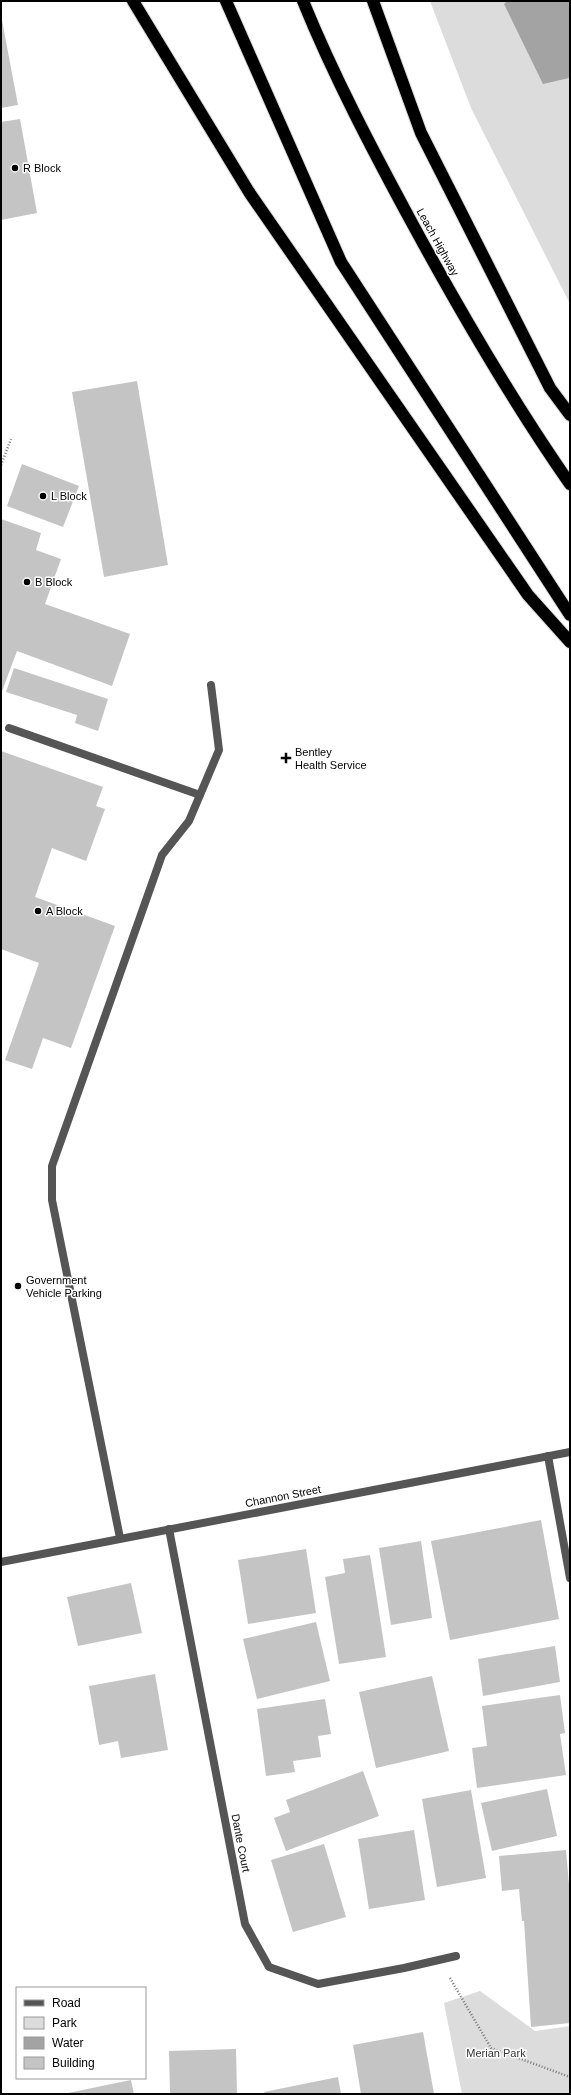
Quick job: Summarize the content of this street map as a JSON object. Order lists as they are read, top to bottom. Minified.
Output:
{"streets":{"highway":["Leach Highway"],"street":["Channon Street","Dante Court"]},"crossings":[["Channon Street","Dante Court"]],"parks":["Merian Park"],"places":{"other":["R Block","L Block","B Block","A Block","Government Vehicle Parking"],"health":["Bentley Health Service"]},"legend":["Road","Park","Water","Building"]}
